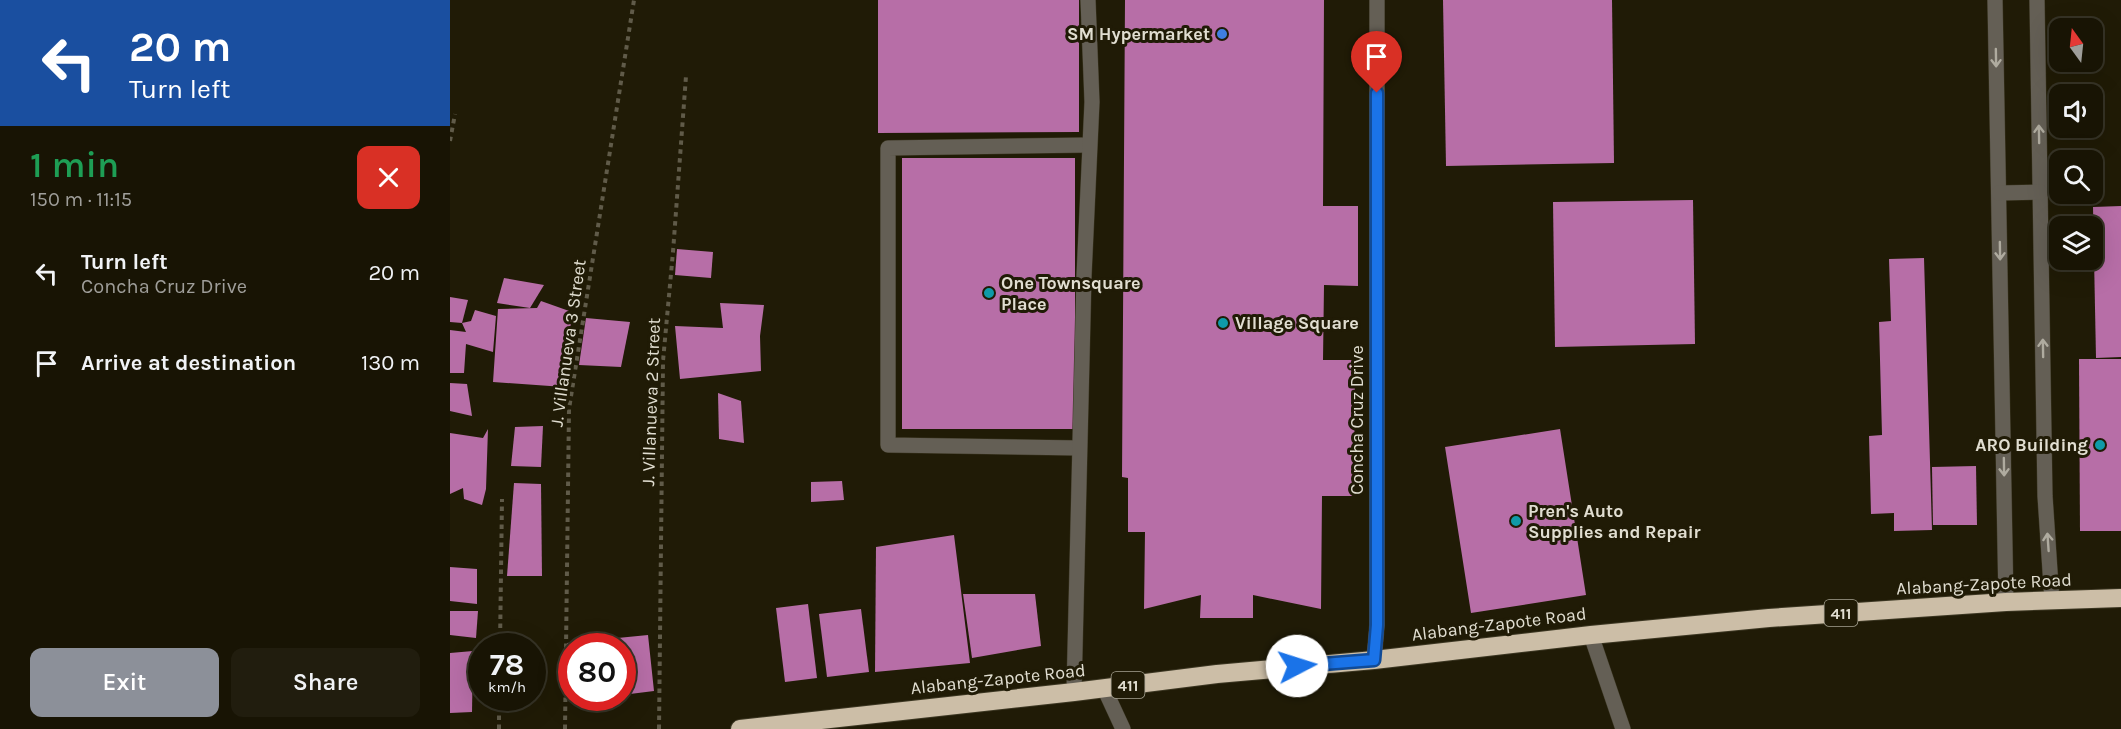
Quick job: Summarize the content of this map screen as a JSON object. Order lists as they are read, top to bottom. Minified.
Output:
{"streets":{"highway":["Alabang-Zapote Road","411"],"street":["Concha Cruz Drive"],"path":["J. Villanueva 3 Street","J. Villanueva 2 Street"]},"crossings":[["Concha Cruz Drive","Alabang-Zapote Road"]],"places":["SM Hypermarket","One Townsquare Place","Village Square","ARO Building","Pren's Auto Supplies and Repair"],"north":"top","page":{"turn":["20 m","Turn left"],"heading":["1 min","150 m · 11:15"],"list":[{"name":"Turn left","note":"Concha Cruz Drive","value":"20 m"},{"name":"Arrive at destination","value":"130 m"}],"speed":"78 km/h","limit":"80","buttons":["Exit","Share"]}}
